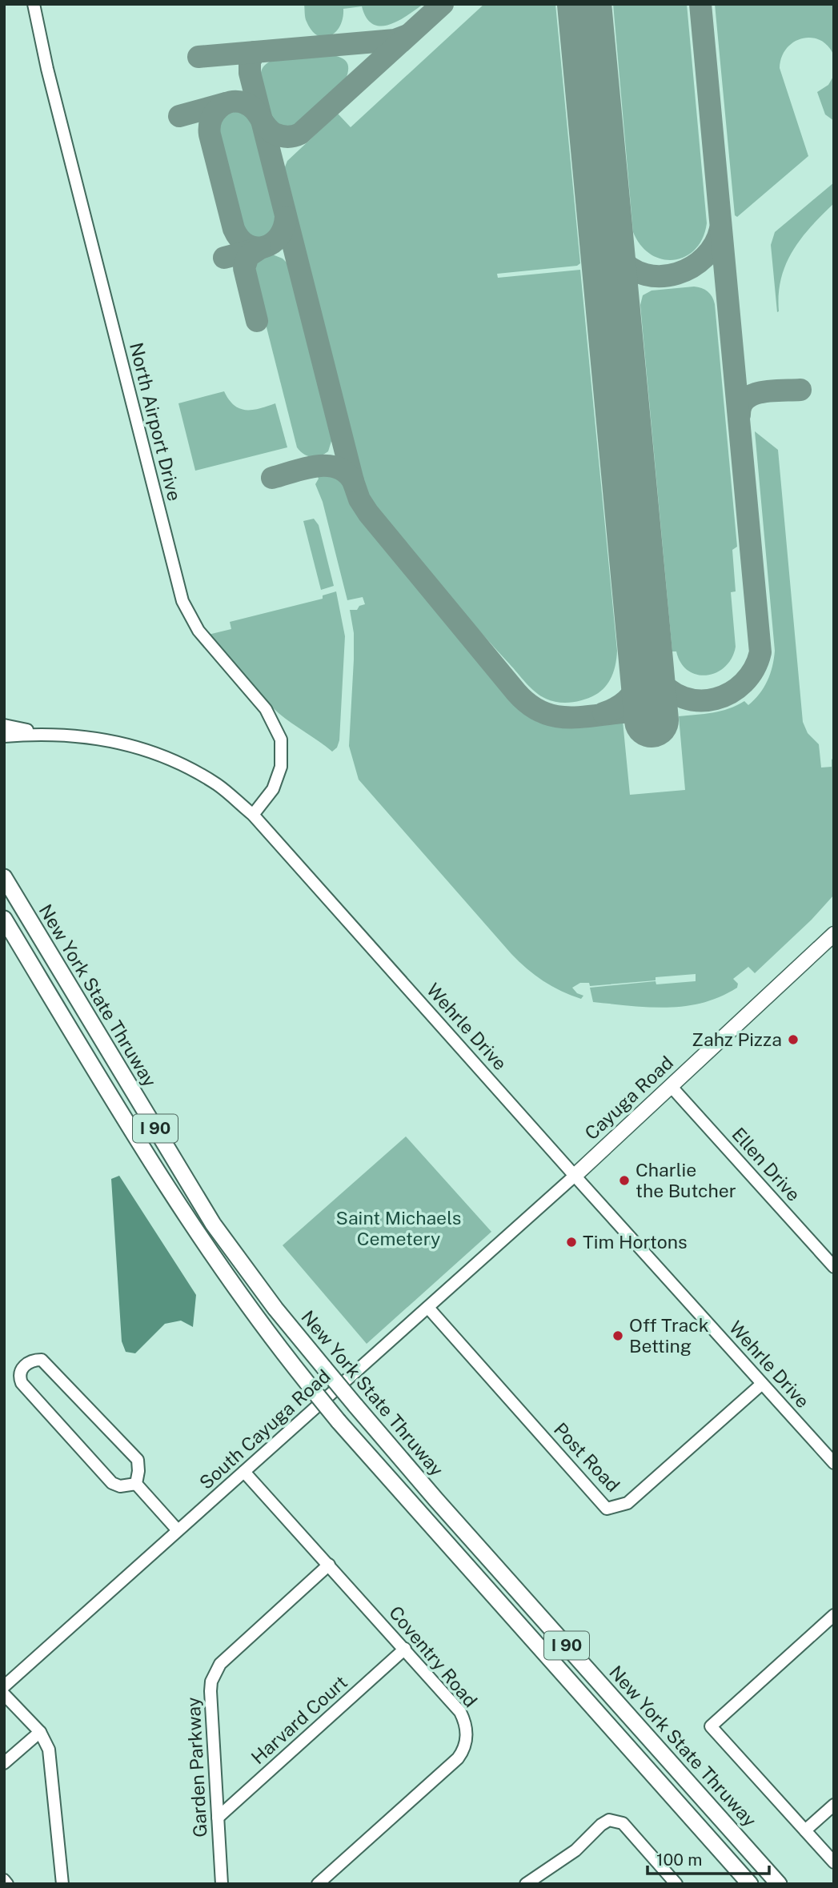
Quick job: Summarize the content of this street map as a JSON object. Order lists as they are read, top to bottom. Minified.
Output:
{"streets":{"highway":["New York State Thruway","I 90"],"main road":["Cayuga Road"],"street":["North Airport Drive","Wehrle Drive","Ellen Drive","South Cayuga Road","Post Road","Coventry Road","Harvard Court","Garden Parkway"]},"crossings":[["North Airport Drive","Wehrle Drive"],["Wehrle Drive","Cayuga Road"],["Wehrle Drive","South Cayuga Road"],["Wehrle Drive","Post Road"],["Cayuga Road","Ellen Drive"],["Cayuga Road","South Cayuga Road"],["South Cayuga Road","Post Road"],["South Cayuga Road","Coventry Road"],["Coventry Road","Harvard Court"],["Coventry Road","Garden Parkway"],["Harvard Court","Garden Parkway"]],"parks":["Saint Michaels Cemetery"],"places":["Zahz Pizza","Charlie the Butcher","Tim Hortons","Off Track Betting"],"scale_bar":"100 m"}
